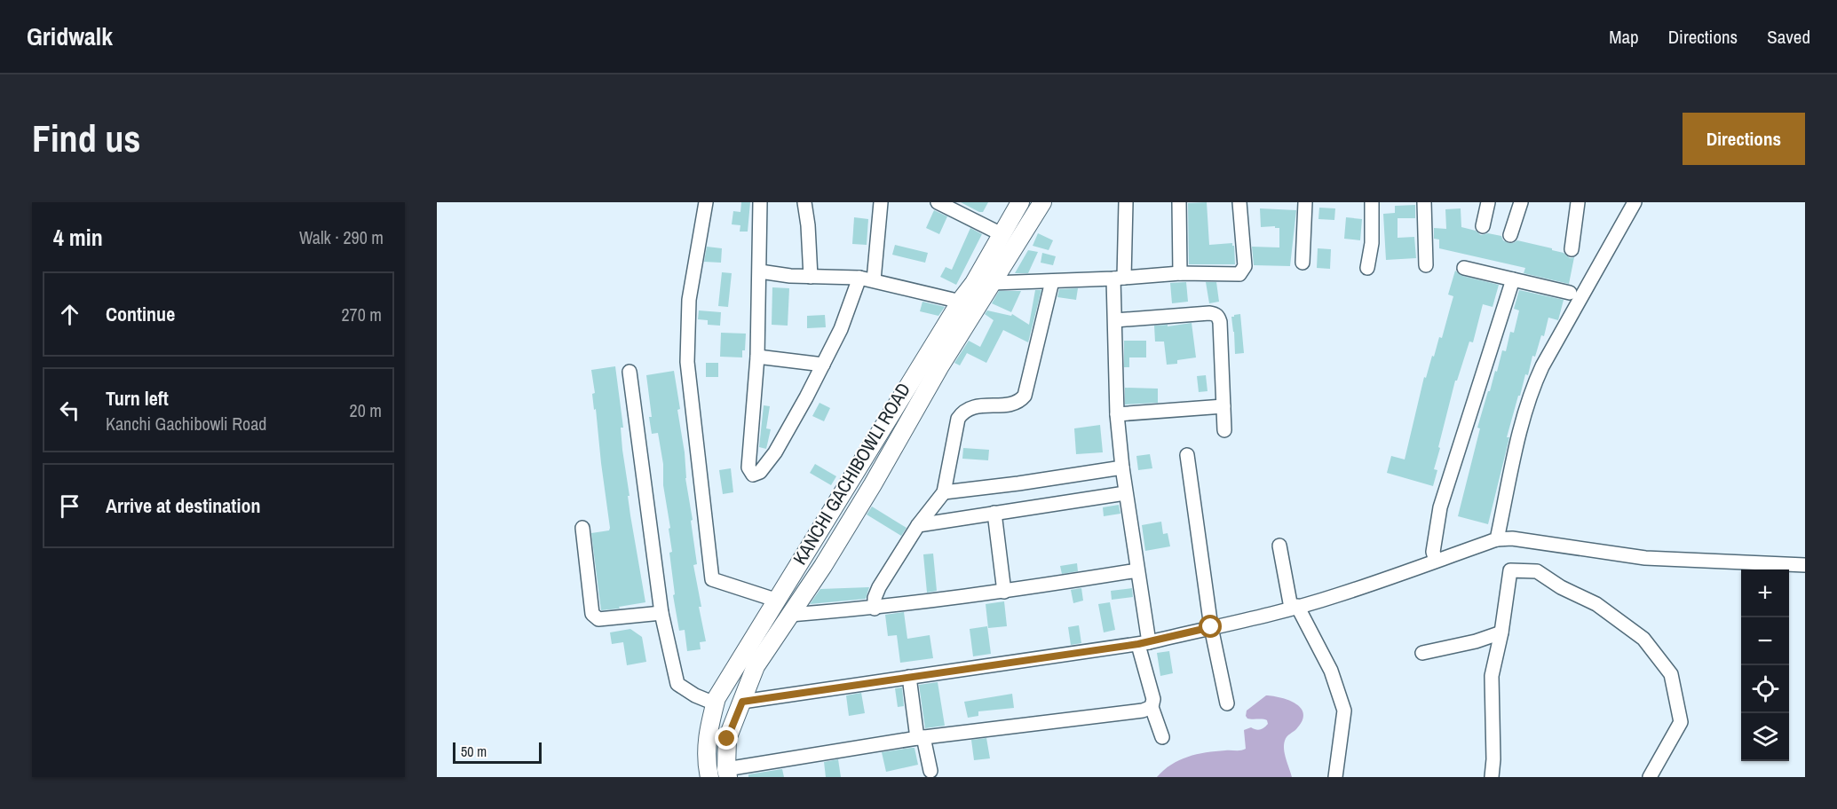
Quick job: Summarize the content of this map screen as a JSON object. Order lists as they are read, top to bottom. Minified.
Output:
{"streets":{"main road":["KANCHI GACHIBOWLI ROAD"]},"scale_bar":"50 m","page":{"header":"Gridwalk","nav":["Map","Directions","Saved"],"buttons":"Directions","title":"Find us","heading":["4 min","Walk · 290 m"],"list":[["Continue","270 m"],["Turn left","Kanchi Gachibowli Road","20 m"],"Arrive at destination"],"map_buttons":["+","−"],"scale":"50 m"}}
